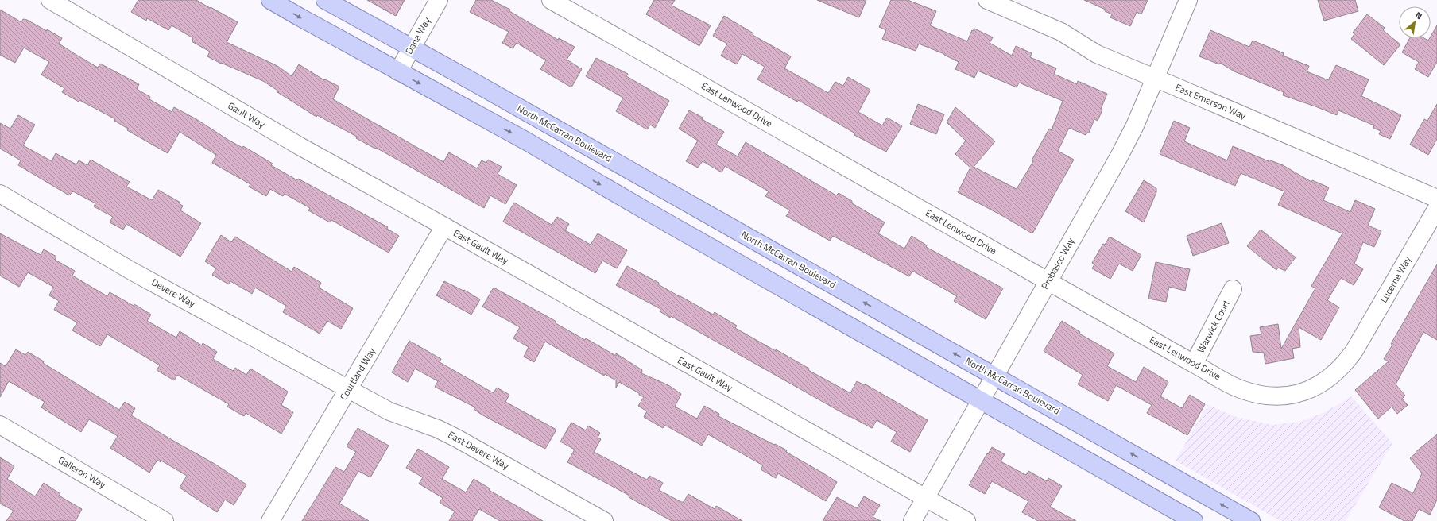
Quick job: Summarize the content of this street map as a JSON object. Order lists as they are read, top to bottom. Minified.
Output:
{"streets":{"main road":["North McCarran Boulevard"],"street":["Dana Way","East Emerson Way","East Lenwood Drive","Gault Way","East Gault Way","Probasco Way","Lucerne Way","Devere Way","Warwick Court","Courtland Way","East Devere Way","Galleron Way"]},"crossings":[["Dana Way","North McCarran Boulevard"],["East Emerson Way","Probasco Way"],["East Lenwood Drive","Probasco Way"],["East Lenwood Drive","Lucerne Way"],["East Lenwood Drive","Warwick Court"],["Gault Way","East Gault Way"],["Gault Way","Courtland Way"],["North McCarran Boulevard","Probasco Way"],["East Gault Way","Probasco Way"],["East Gault Way","Courtland Way"],["Devere Way","Courtland Way"],["Devere Way","East Devere Way"],["Courtland Way","East Devere Way"]],"north":"top right"}
